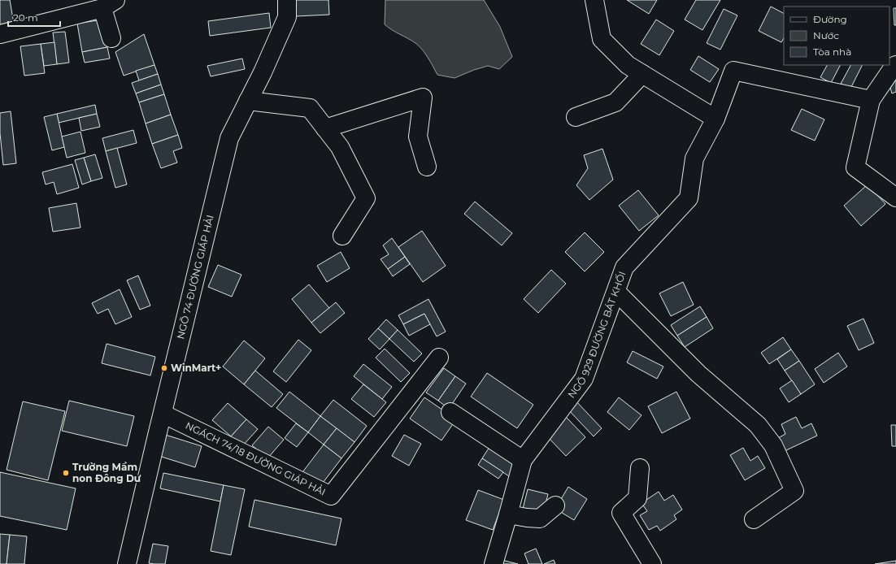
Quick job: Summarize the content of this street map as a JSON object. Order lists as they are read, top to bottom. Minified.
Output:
{"streets":{"street":["NGÕ 74 ĐƯỜNG GIÁP HẢI","NGÕ 929 ĐƯỜNG BÁT KHỐI","NGÁCH 74/18 ĐƯỜNG GIÁP HẢI"]},"crossings":[["NGÕ 74 ĐƯỜNG GIÁP HẢI","NGÁCH 74/18 ĐƯỜNG GIÁP HẢI"]],"places":["WinMart+","Trường Mầm non Đông Dư"],"legend":["Đường","Nước","Tòa nhà"],"scale_bar":"20 m"}
